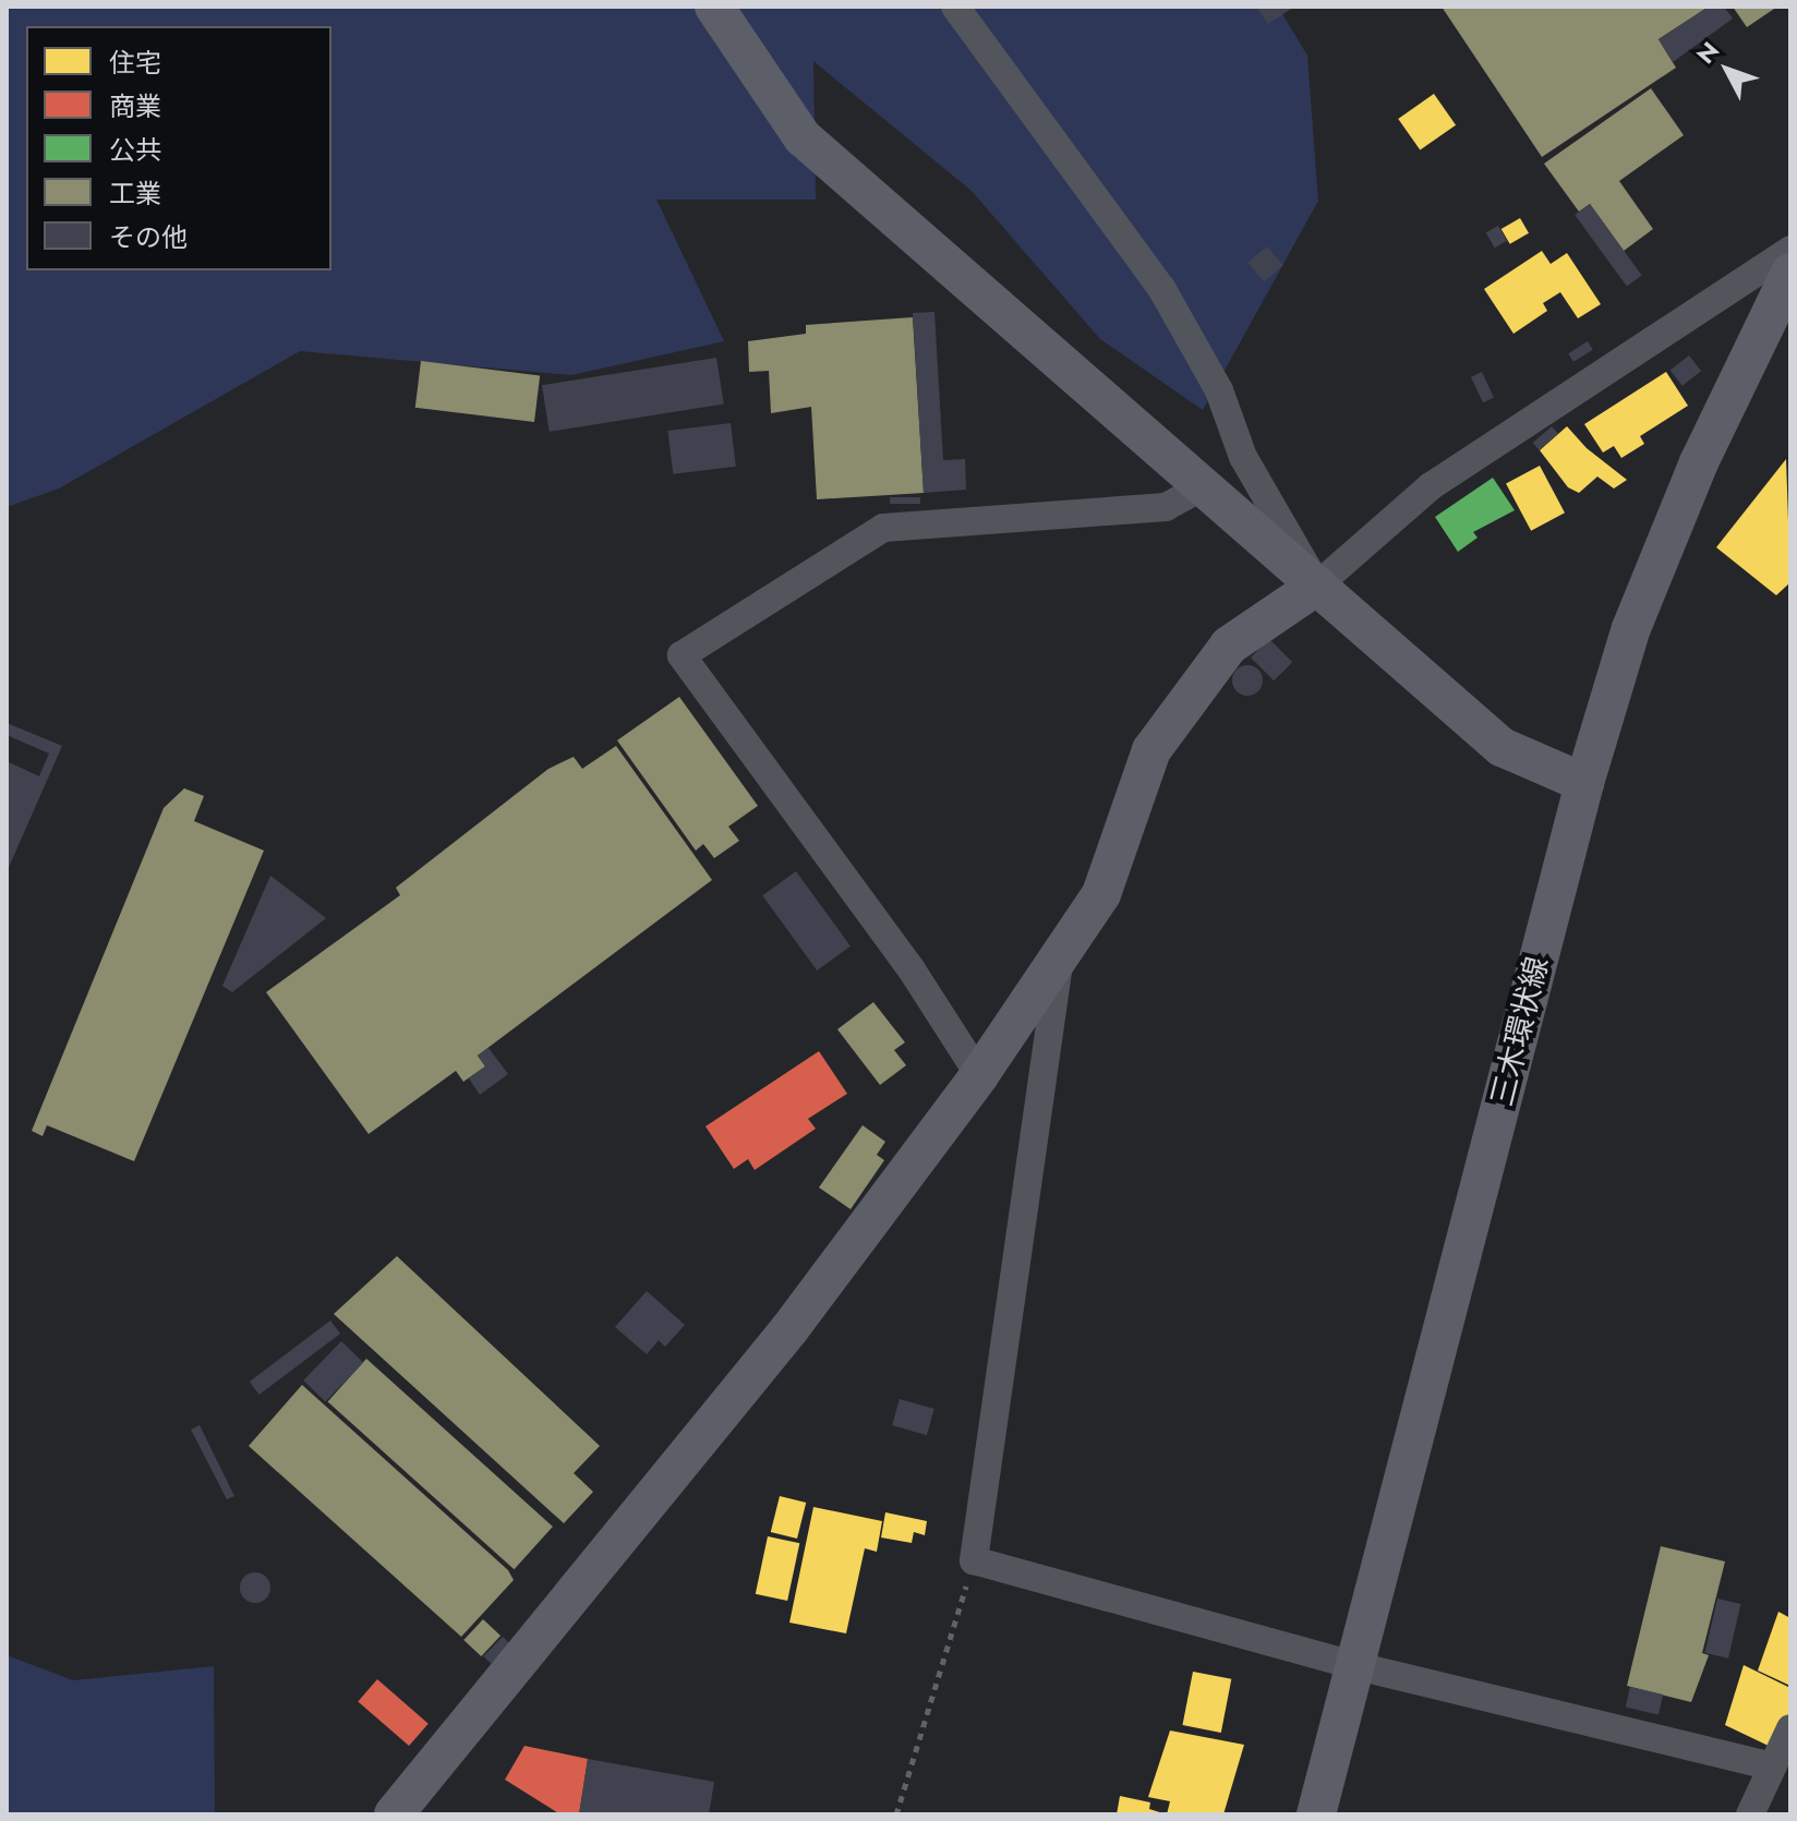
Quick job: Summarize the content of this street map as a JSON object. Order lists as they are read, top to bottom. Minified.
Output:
{"streets":{"street":["三木環状線"]},"legend":["住宅","商業","公共","工業","その他"],"north":"top left"}
